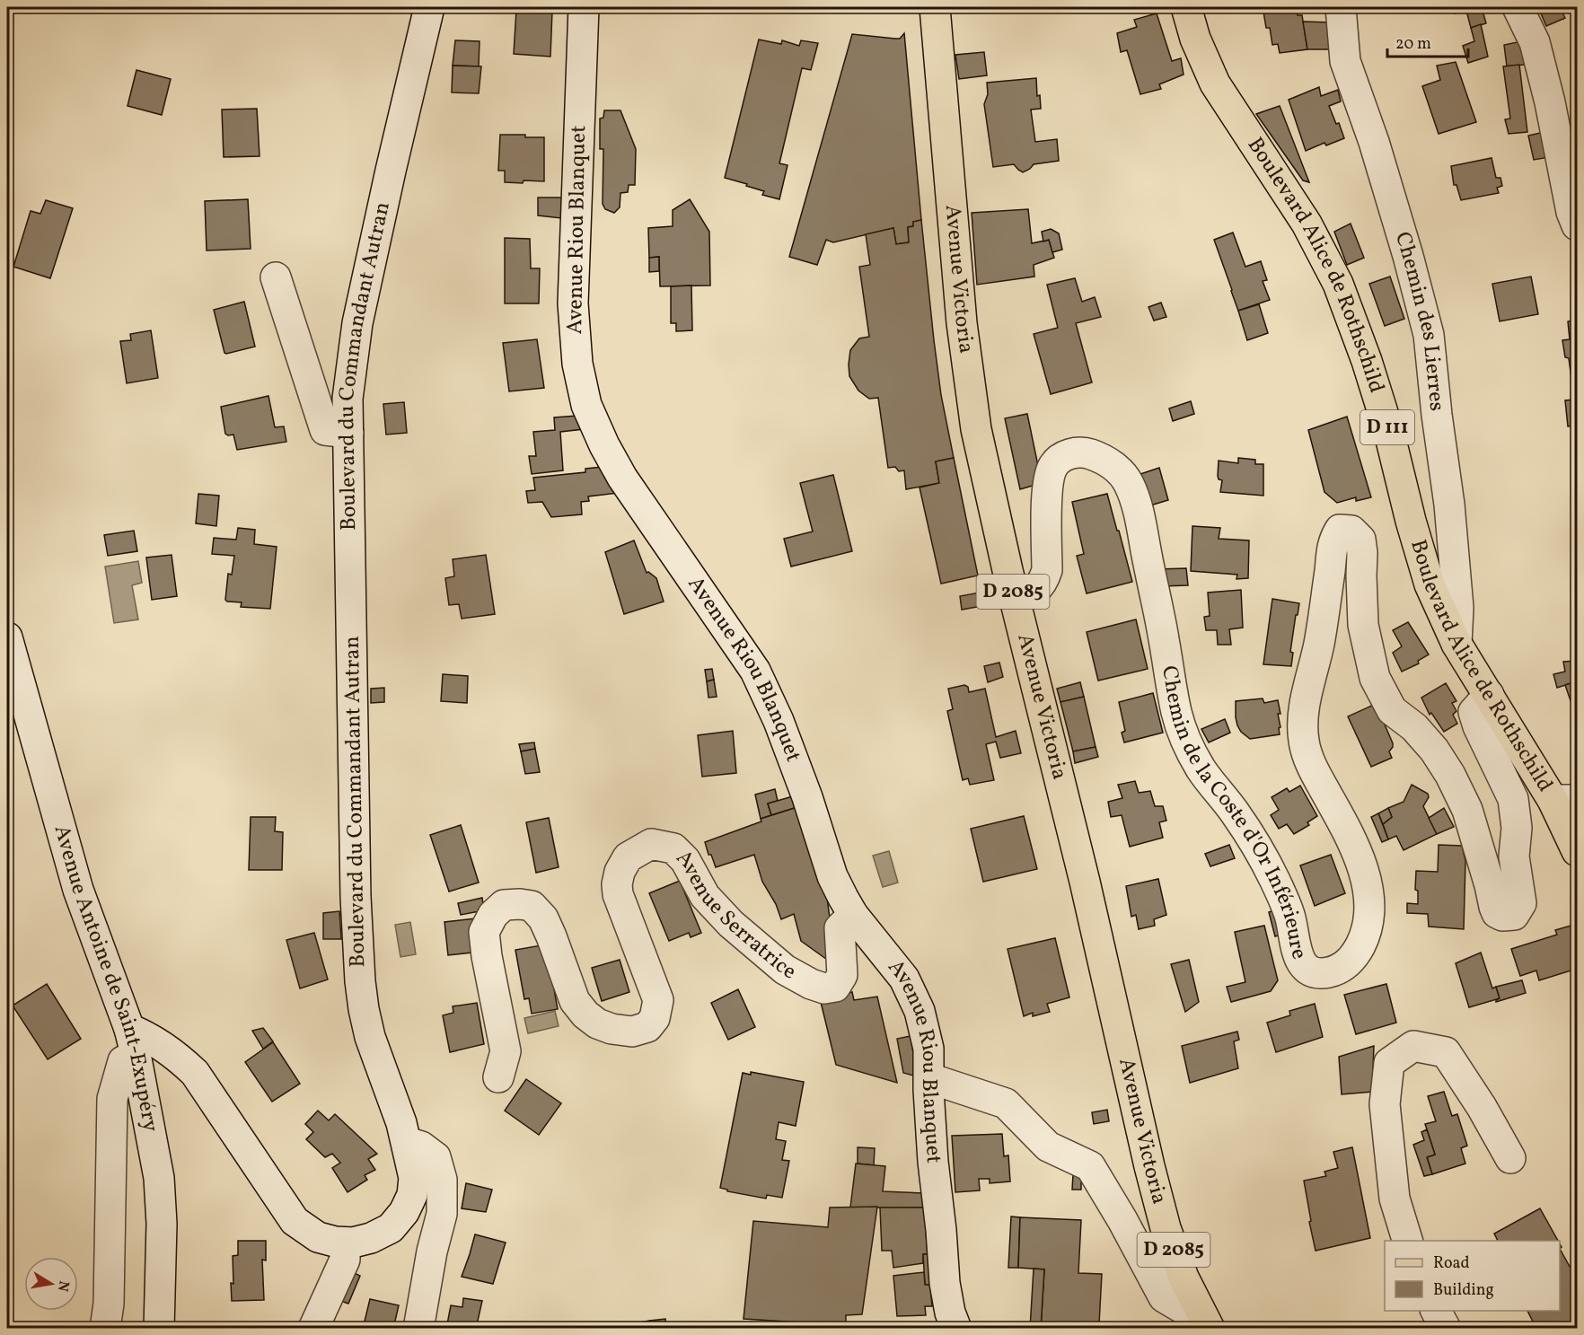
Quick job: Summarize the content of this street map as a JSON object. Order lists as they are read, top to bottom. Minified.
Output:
{"streets":{"main road":["Boulevard Alice de Rothschild","Avenue Victoria","D 111","D 2085"],"street":["Avenue Riou Blanquet","Chemin des Lierres","Boulevard du Commandant Autran","Chemin de la Coste d'Or Inférieure","Avenue Serratrice","Avenue Antoine de Saint-Exupéry"]},"crossings":[["Avenue Riou Blanquet","Avenue Serratrice"],["Boulevard Alice de Rothschild","Chemin des Lierres"],["Boulevard Alice de Rothschild","Chemin de la Coste d'Or Inférieure"],["Avenue Victoria","Chemin de la Coste d'Or Inférieure"],["Boulevard du Commandant Autran","Avenue Antoine de Saint-Exupéry"]],"legend":["Road","Building"],"scale_bar":"20 m","north":"right"}
